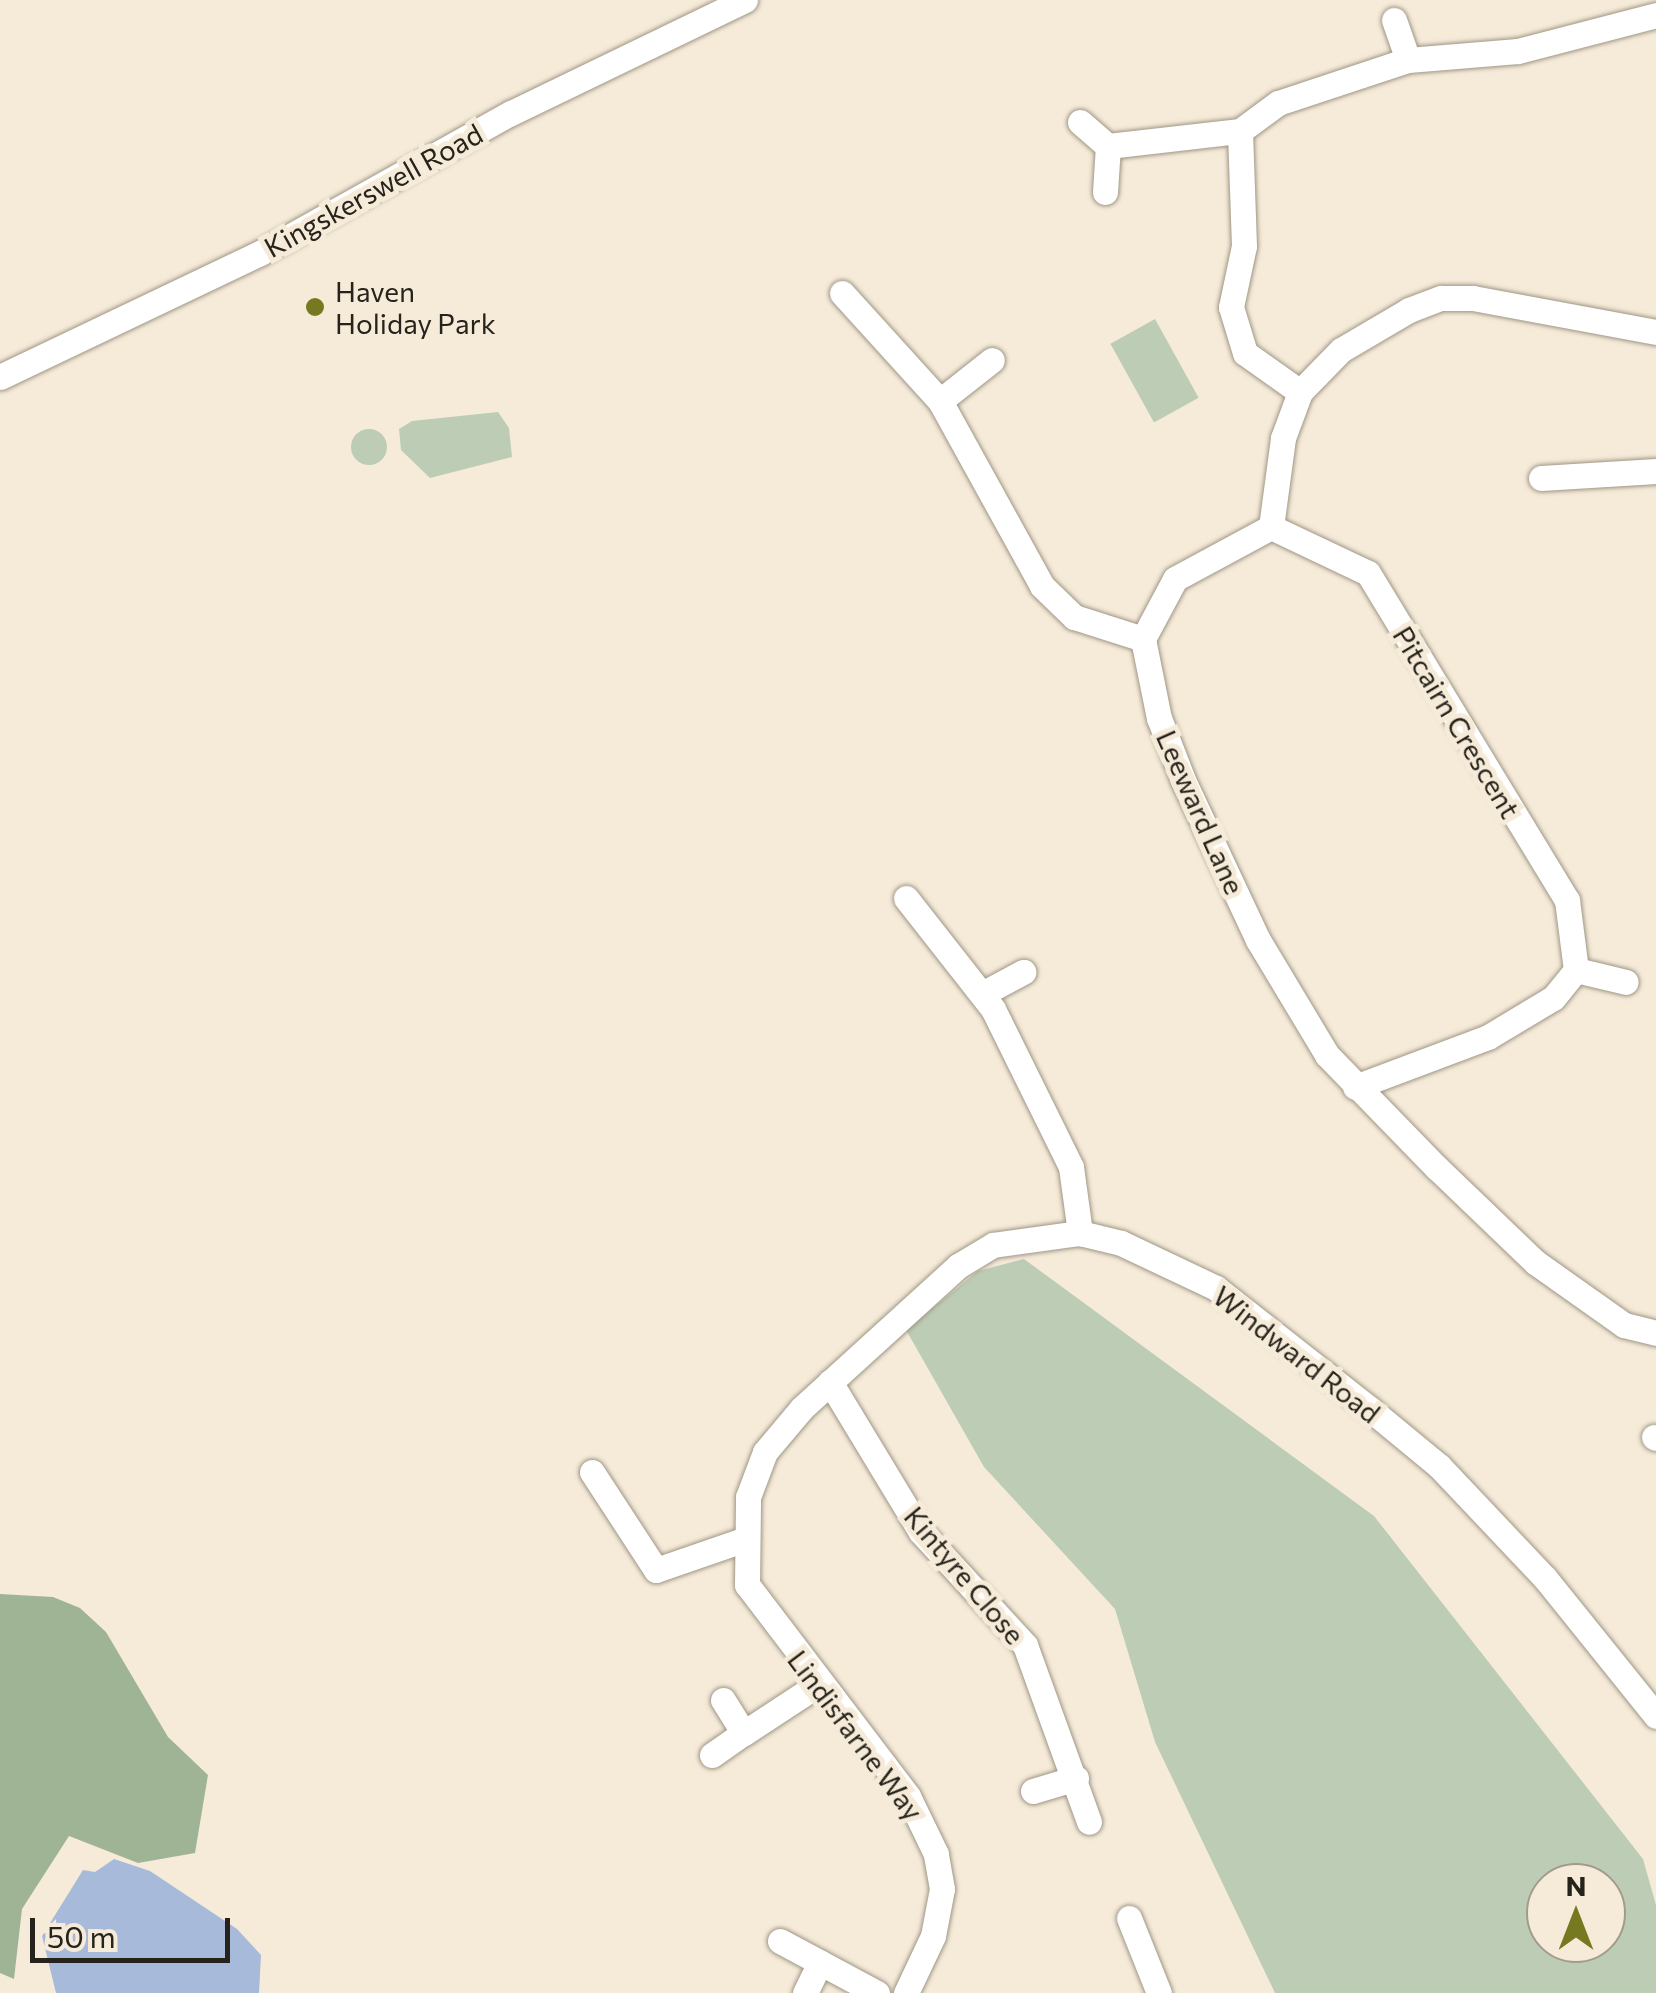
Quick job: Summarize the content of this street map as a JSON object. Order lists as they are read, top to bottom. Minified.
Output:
{"streets":{"street":["Kingskerswell Road","Pitcairn Crescent","Leeward Lane","Windward Road","Kintyre Close","Lindisfarne Way"]},"crossings":[["Windward Road","Lindisfarne Way"],["Kintyre Close","Lindisfarne Way"]],"places":["Haven Holiday Park"],"scale_bar":"50 m","north":"top"}
